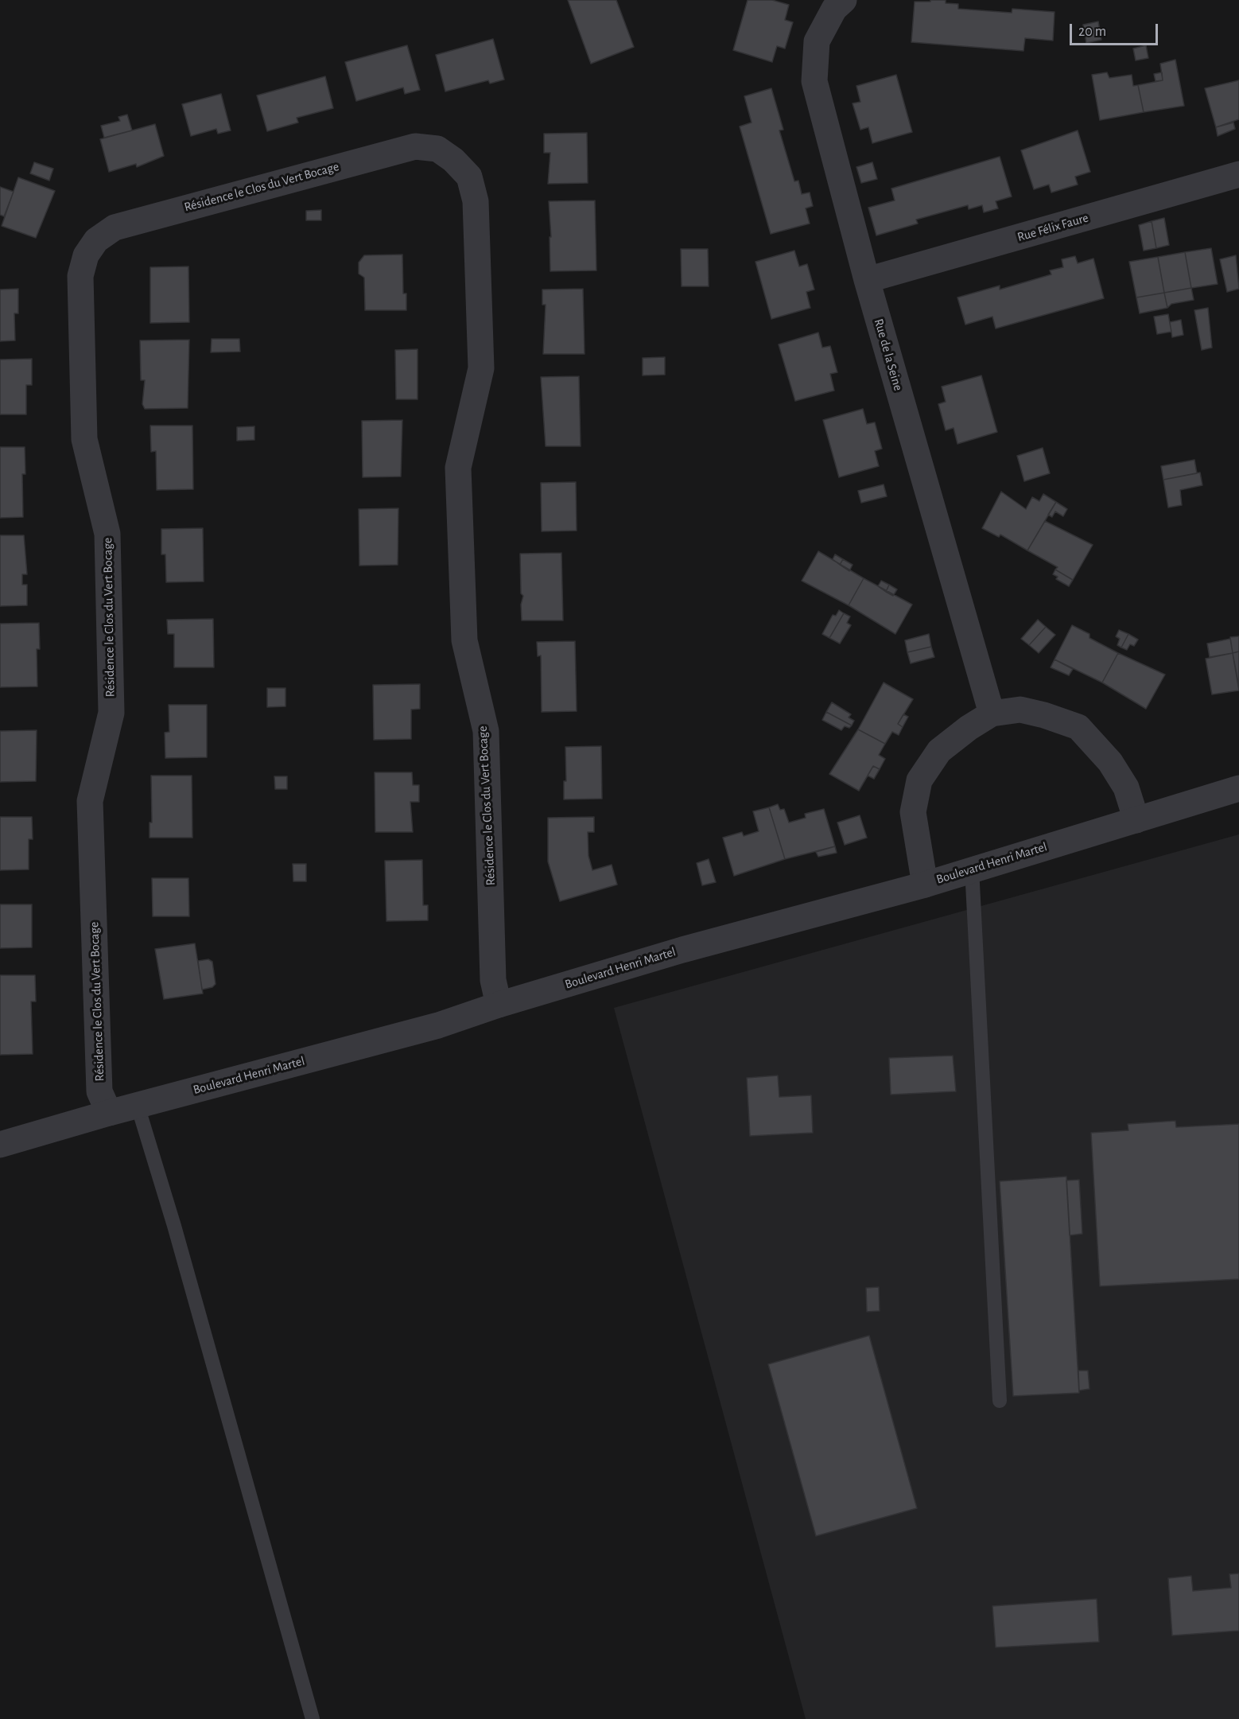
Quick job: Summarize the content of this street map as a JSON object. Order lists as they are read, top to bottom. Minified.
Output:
{"streets":{"street":["Résidence le Clos du Vert Bocage","Rue Félix Faure","Rue de la Seine","Boulevard Henri Martel"]},"crossings":[["Résidence le Clos du Vert Bocage","Boulevard Henri Martel"],["Rue Félix Faure","Rue de la Seine"]],"scale_bar":"20 m"}
